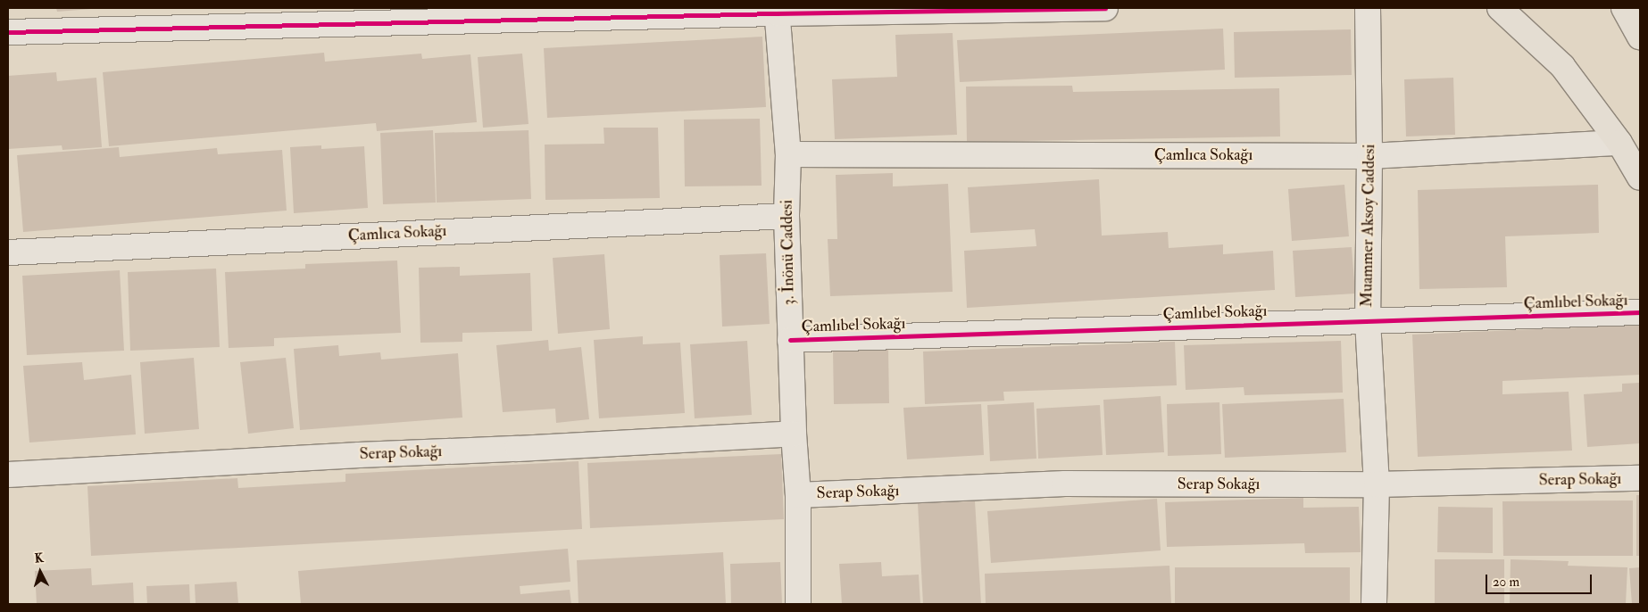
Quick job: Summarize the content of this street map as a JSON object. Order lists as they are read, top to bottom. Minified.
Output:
{"streets":{"street":["Çamlıca Sokağı","Muammer Aksoy Caddesi","3. İnönü Caddesi","Çamlıbel Sokağı","Serap Sokağı"]},"crossings":[["Çamlıca Sokağı","Muammer Aksoy Caddesi"],["Çamlıca Sokağı","3. İnönü Caddesi"],["Muammer Aksoy Caddesi","Çamlıbel Sokağı"],["Muammer Aksoy Caddesi","Serap Sokağı"],["3. İnönü Caddesi","Çamlıbel Sokağı"],["3. İnönü Caddesi","Serap Sokağı"]],"scale_bar":"20 m","north":"top"}
